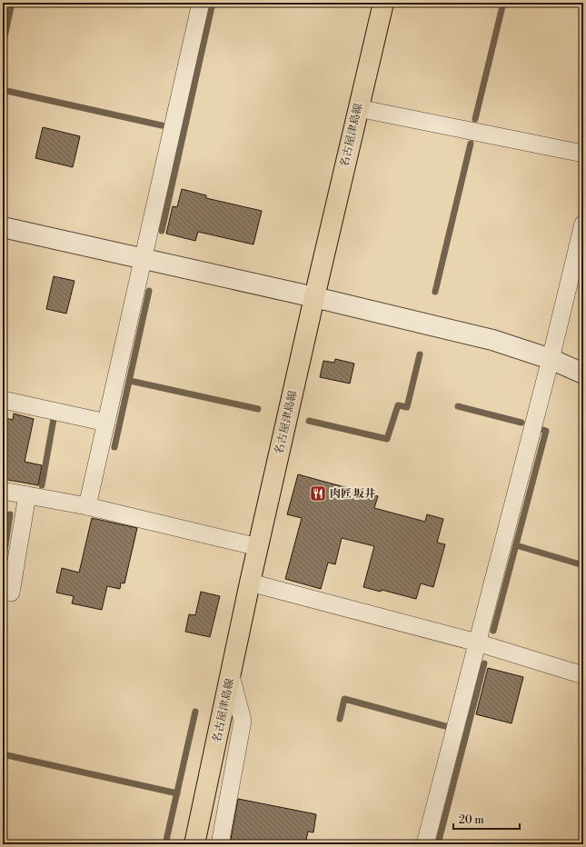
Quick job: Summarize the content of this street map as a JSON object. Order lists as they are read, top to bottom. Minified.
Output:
{"streets":{"main road":["名古屋津島線"]},"places":{"restaurant":["肉匠 坂井"]},"scale_bar":"20 m"}
